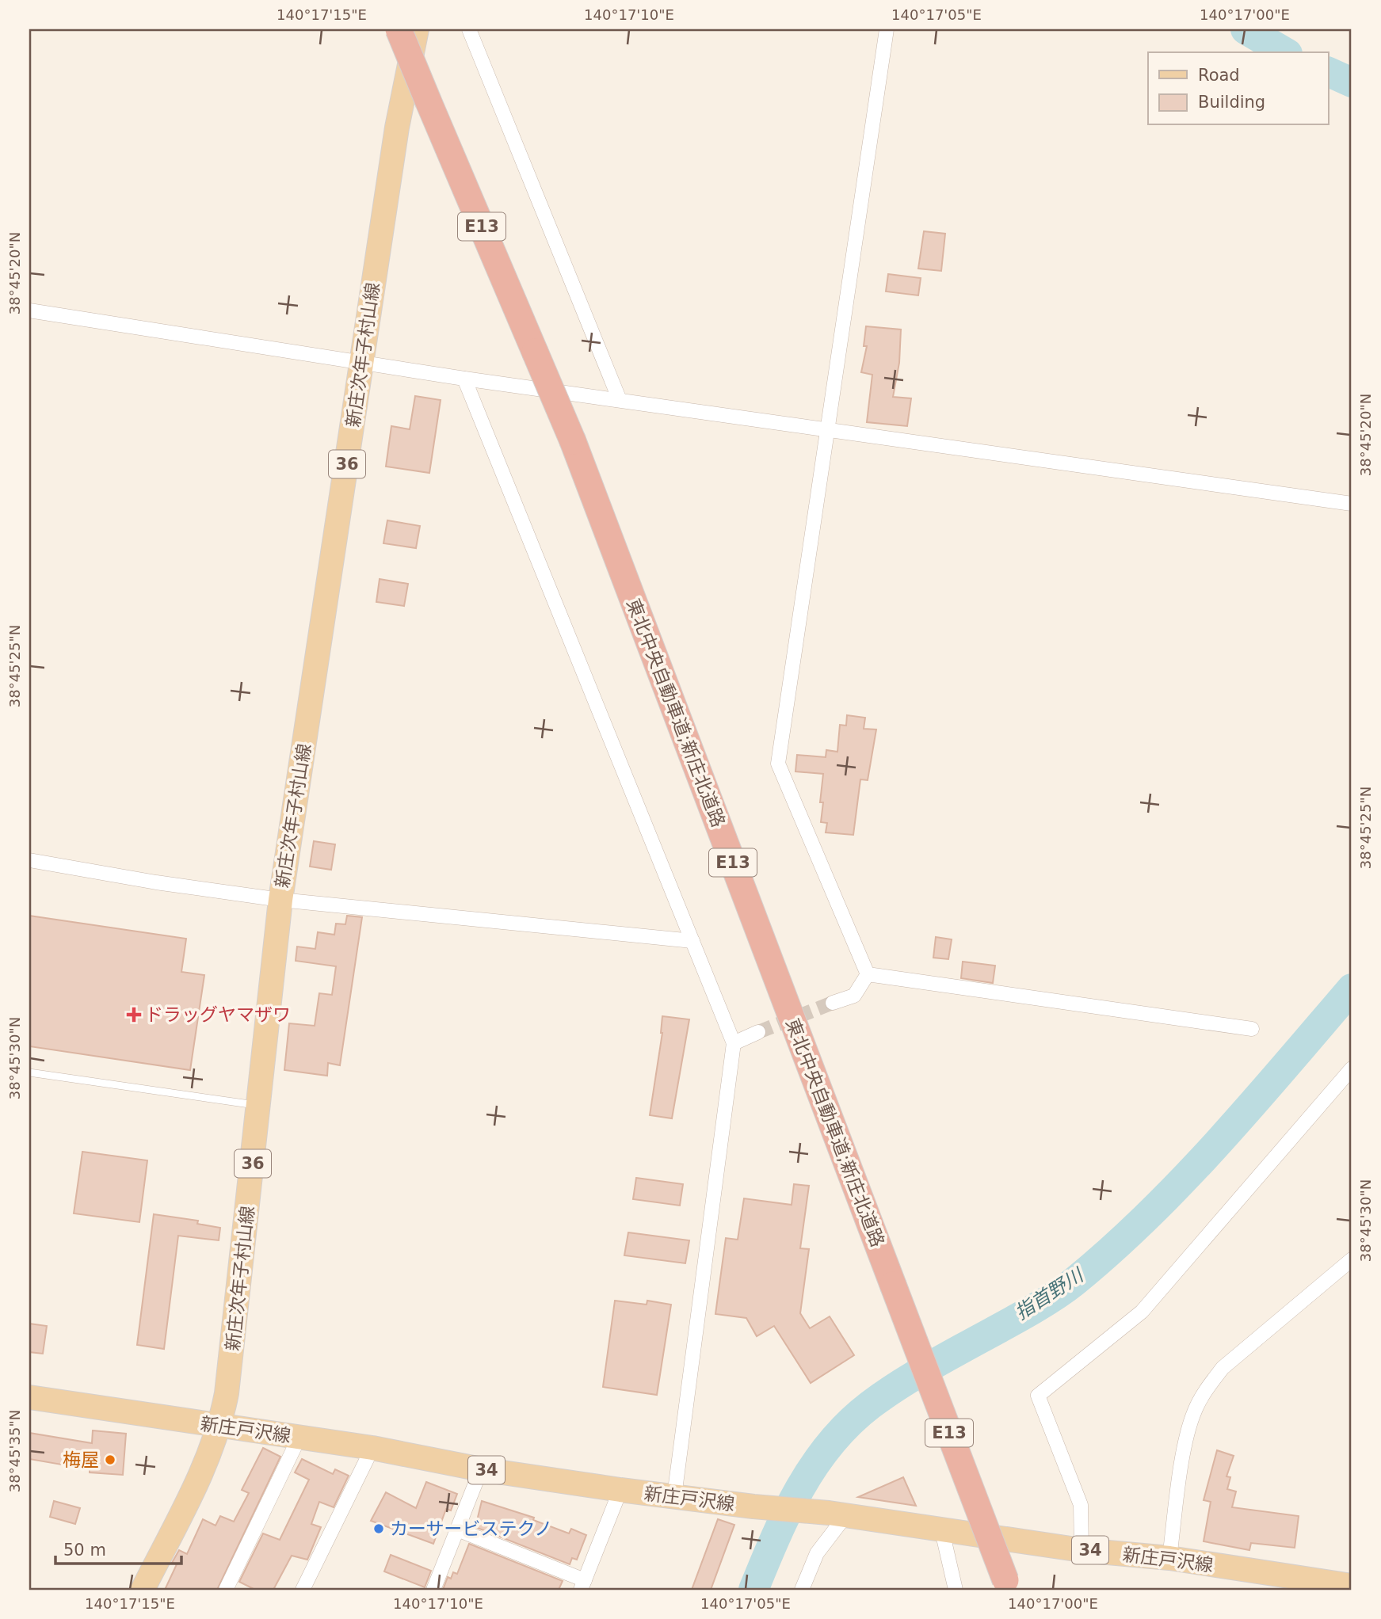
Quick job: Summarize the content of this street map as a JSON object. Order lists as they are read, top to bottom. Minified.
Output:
{"streets":{"highway":["E13","東北中央自動車道;新庄北道路"],"main road":["新庄次年子村山線","36","新庄戸沢線","34"]},"crossings":[["新庄次年子村山線","新庄戸沢線"]],"water":["指首野川"],"places":{"health":["ドラッグヤマザワ"],"other":["梅屋","カーサービステクノ"]},"legend":["Road","Building"],"scale_bar":"50 m","coordinates":["140°17'15\"E","140°17'10\"E","140°17'05\"E","140°17'00\"E","38°45'20\"N","38°45'25\"N","38°45'30\"N","38°45'35\"N"]}
